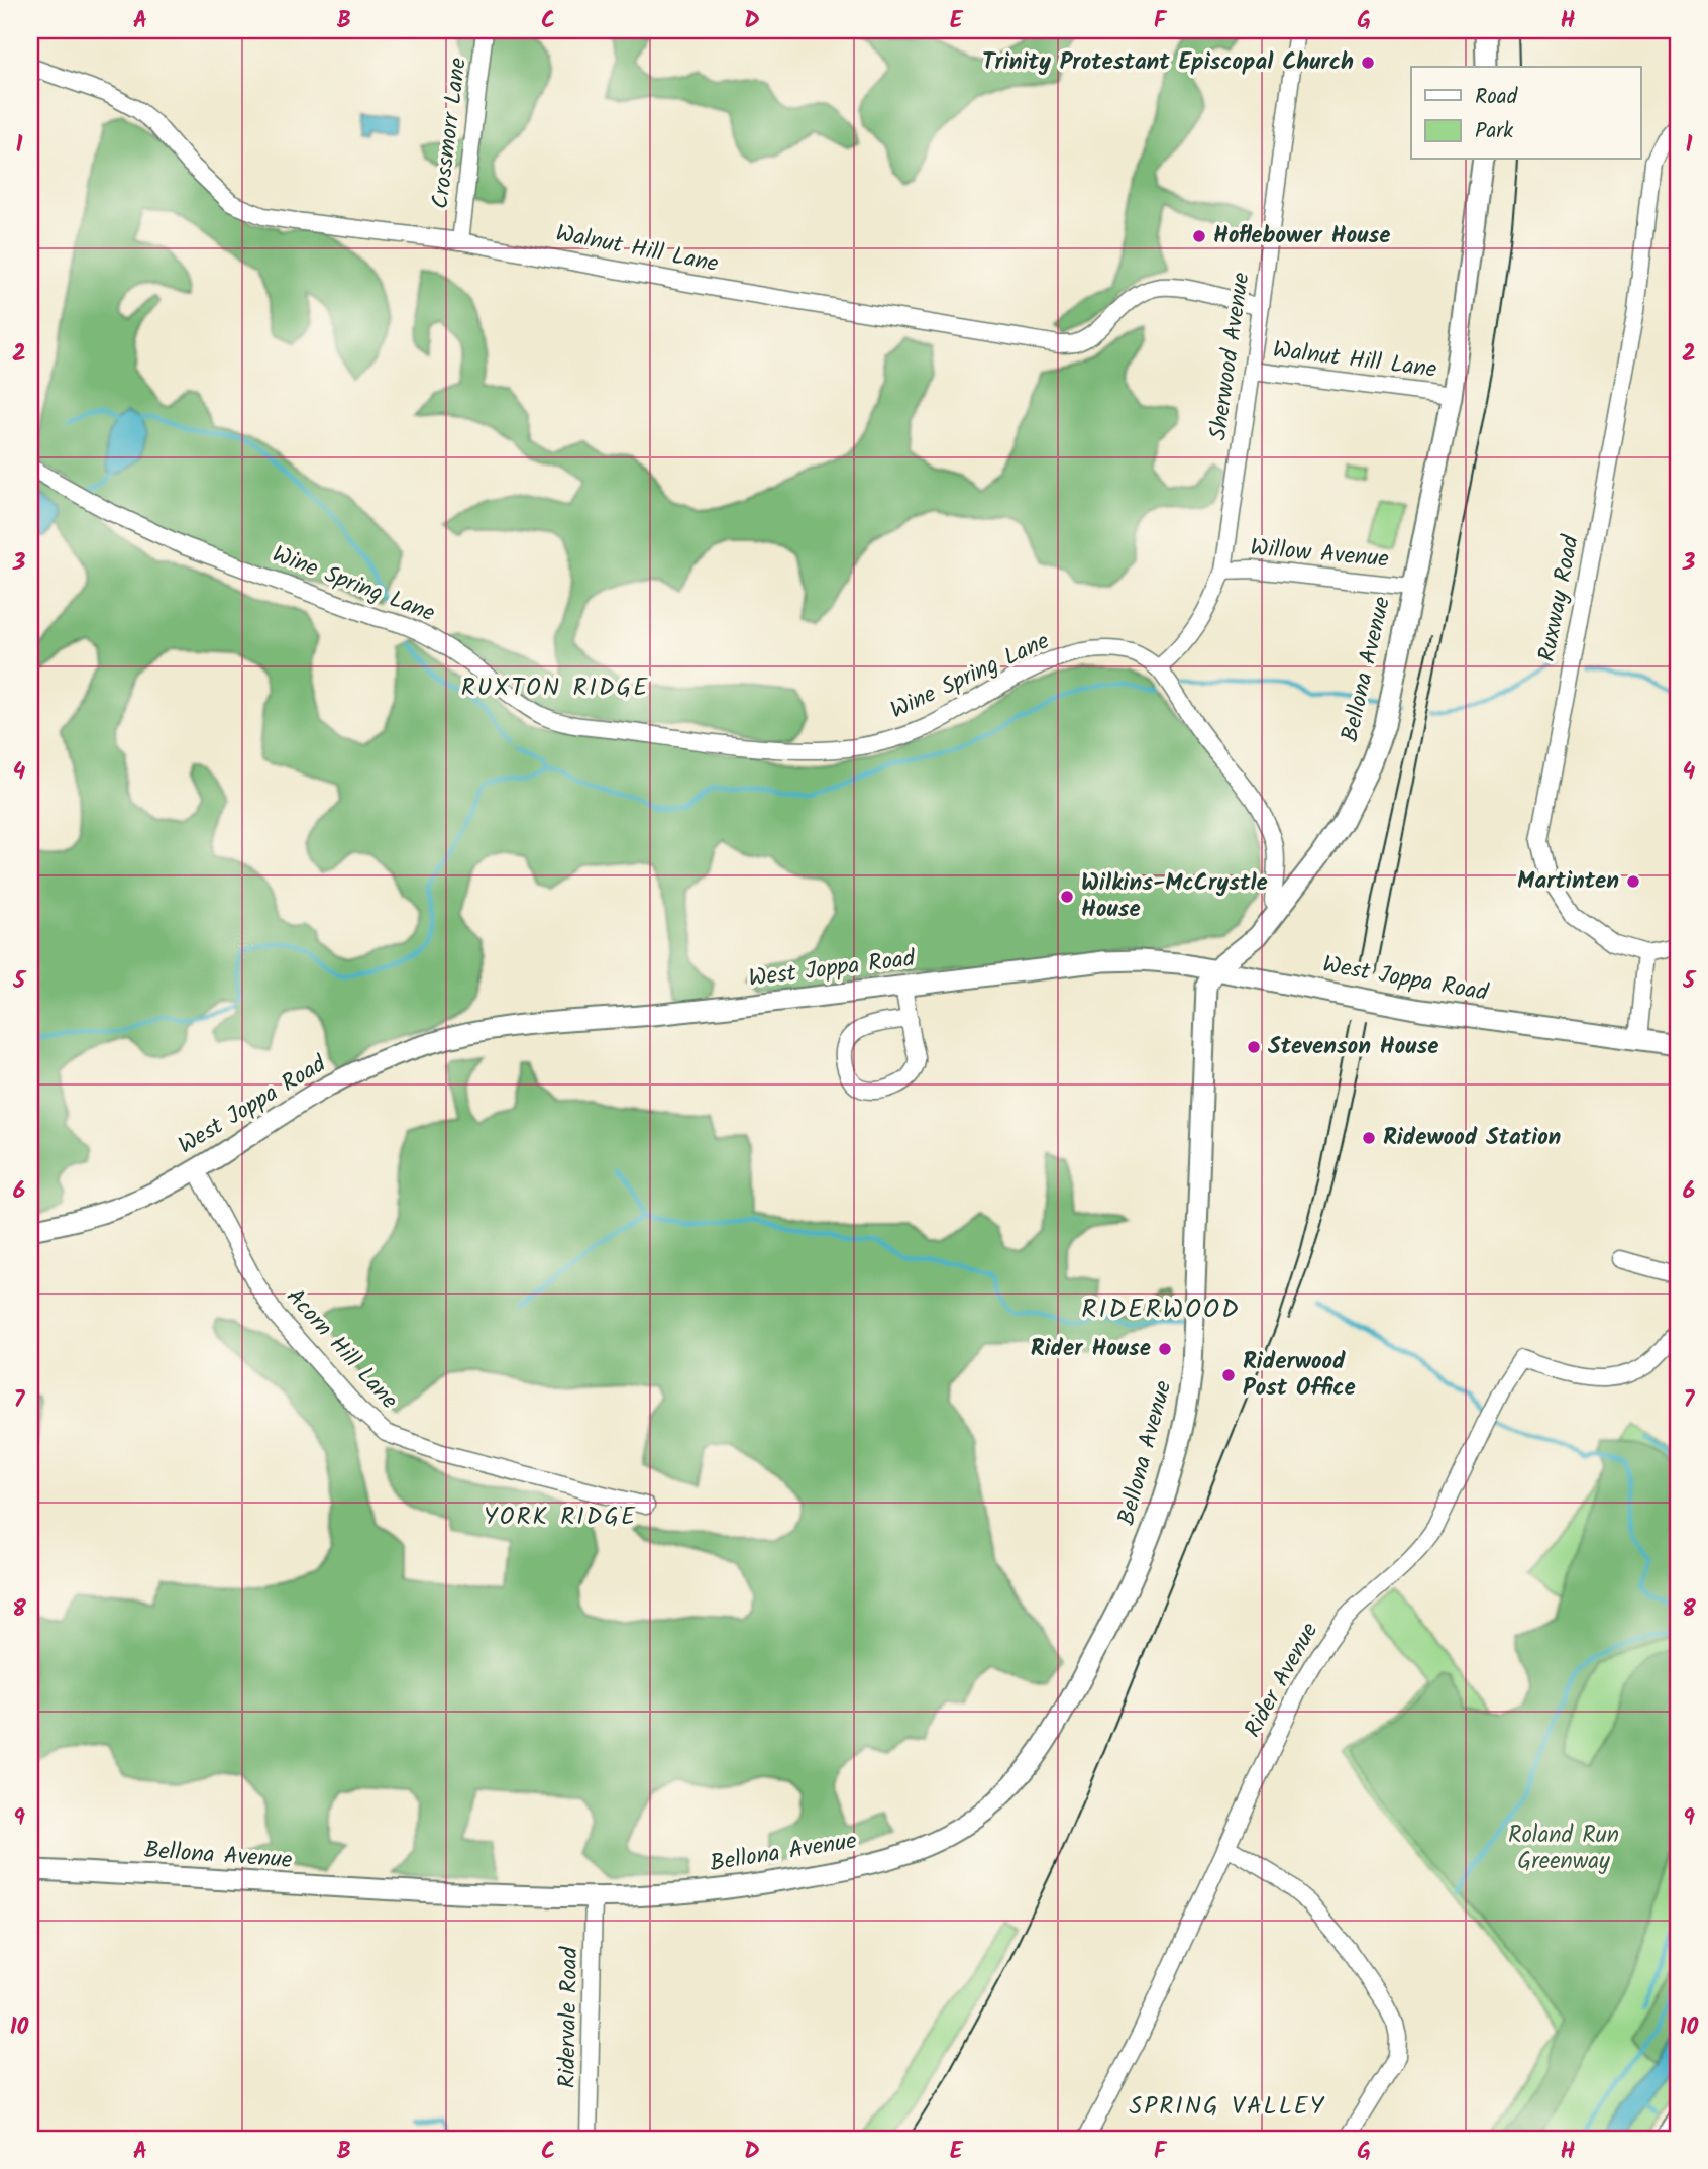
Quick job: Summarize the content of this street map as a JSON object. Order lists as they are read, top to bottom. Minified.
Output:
{"streets":{"street":["Crossmorr Lane","Walnut Hill Lane","Sherwood Avenue","Willow Avenue","Wine Spring Lane","Ruxway Road","Bellona Avenue","West Joppa Road","Acorn Hill Lane","Rider Avenue","Ridervale Road"]},"crossings":[["Crossmorr Lane","Walnut Hill Lane"],["Walnut Hill Lane","Sherwood Avenue"],["Walnut Hill Lane","Bellona Avenue"],["Sherwood Avenue","Willow Avenue"],["Sherwood Avenue","Wine Spring Lane"],["Willow Avenue","Bellona Avenue"],["Wine Spring Lane","Bellona Avenue"],["Bellona Avenue","West Joppa Road"],["Bellona Avenue","Ridervale Road"],["West Joppa Road","Acorn Hill Lane"]],"districts":["RUXTON RIDGE","RIDERWOOD","YORK RIDGE","SPRING VALLEY"],"parks":["Roland Run Greenway"],"places":["Trinity Protestant Episcopal Church","Hoflebower House","Martinten","Wilkins-McCrystle House","Stevenson House","Ridewood Station","Rider House","Riderwood Post Office"],"legend":["Road","Park"],"grid":{"columns":["A","B","C","D","E","F","G","H"],"rows":["1","2","3","4","5","6","7","8","9","10"]}}
